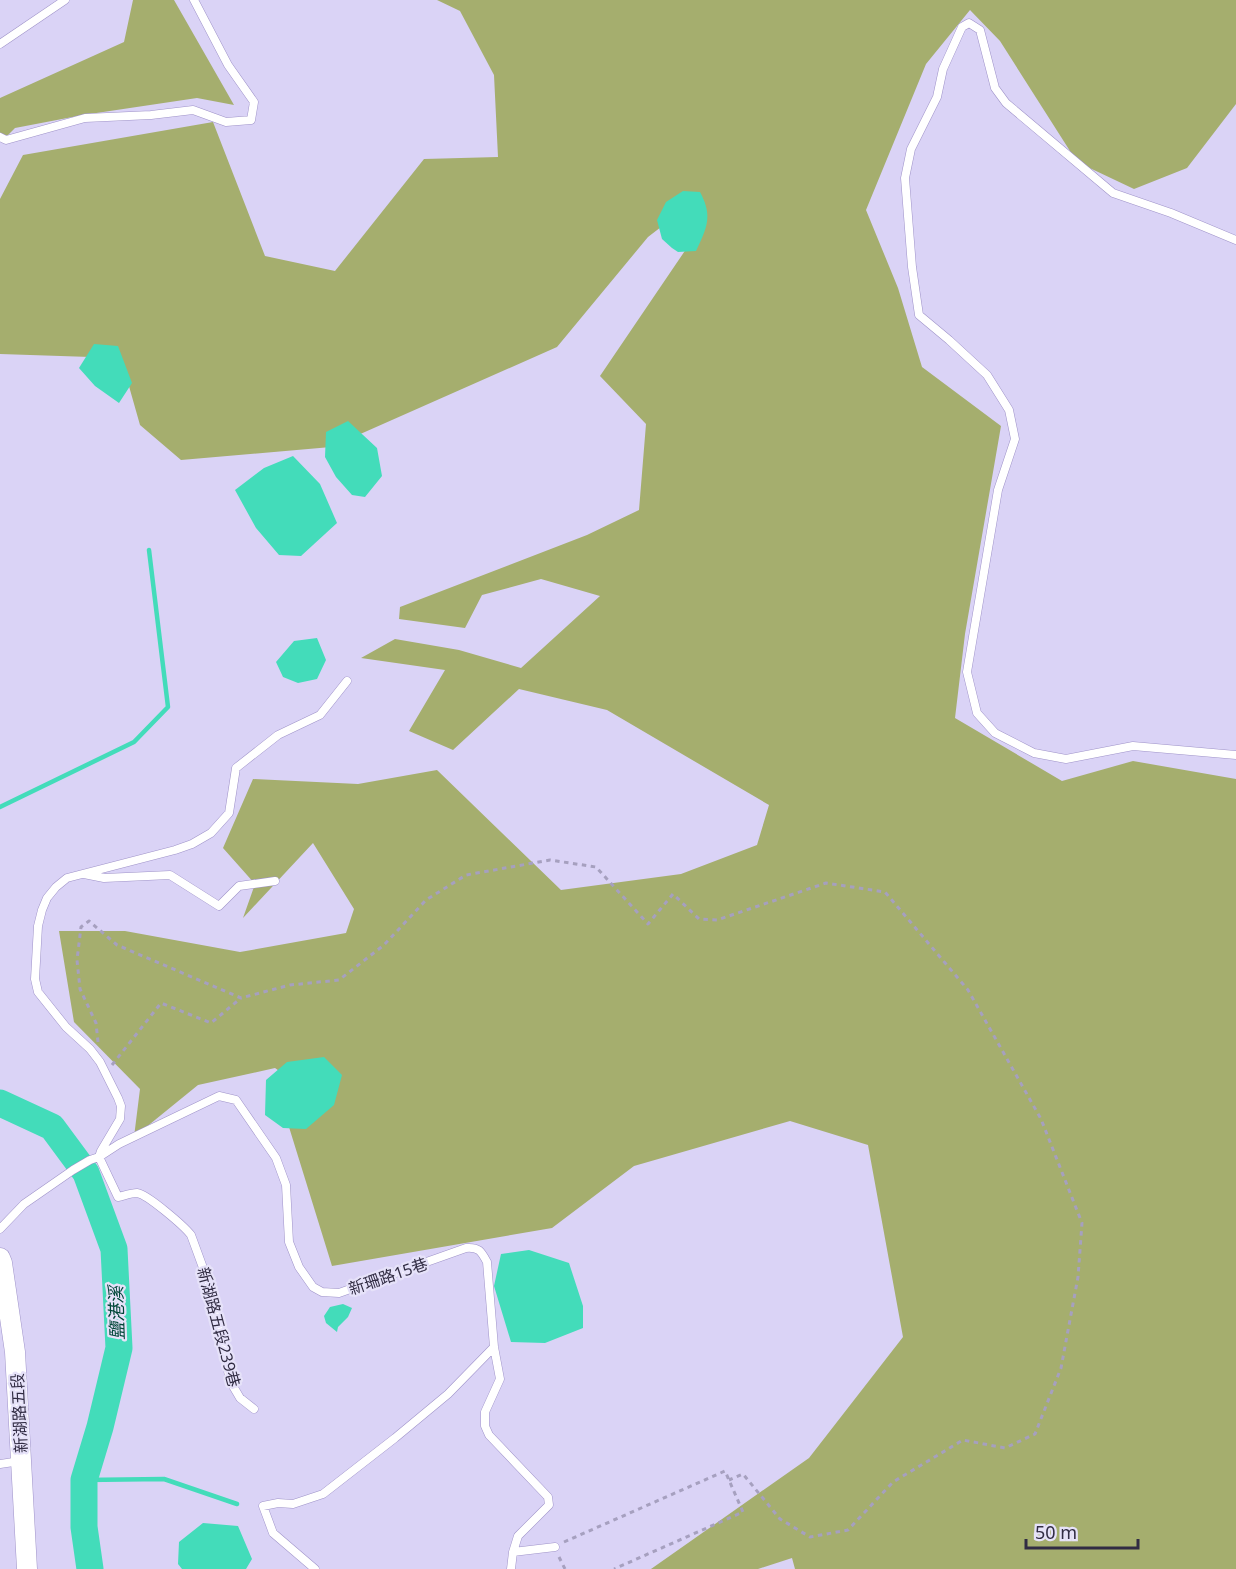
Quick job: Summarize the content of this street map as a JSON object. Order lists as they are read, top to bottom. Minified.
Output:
{"streets":{"street":["新湖路五段"],"lane":["新珊路15巷","新湖路五段239巷"]},"crossings":[["新珊路15巷","新湖路五段239巷"]],"water":["鹽港溪"],"scale_bar":"50 m"}
